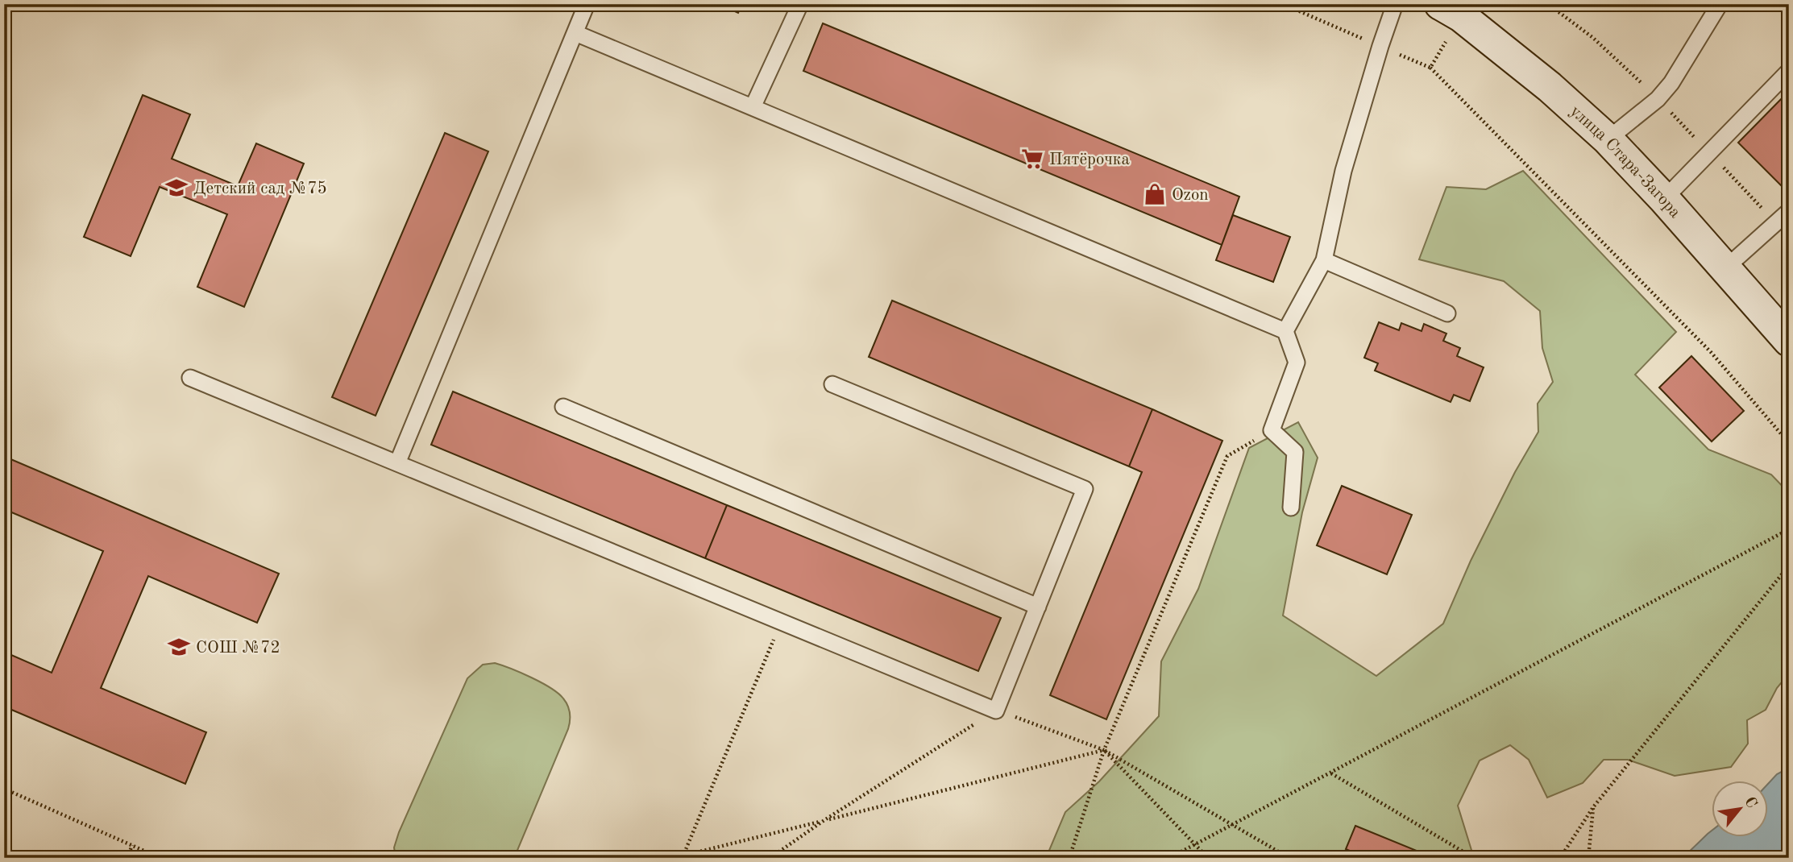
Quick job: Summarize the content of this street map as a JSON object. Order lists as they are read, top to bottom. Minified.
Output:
{"streets":{"main road":["улица Стара-Загора"]},"places":{"supermarket":["Пятёрочка"],"school or university":["Детский сад №75","СОШ №72"],"shop":["Ozon"]},"north":"top right"}
